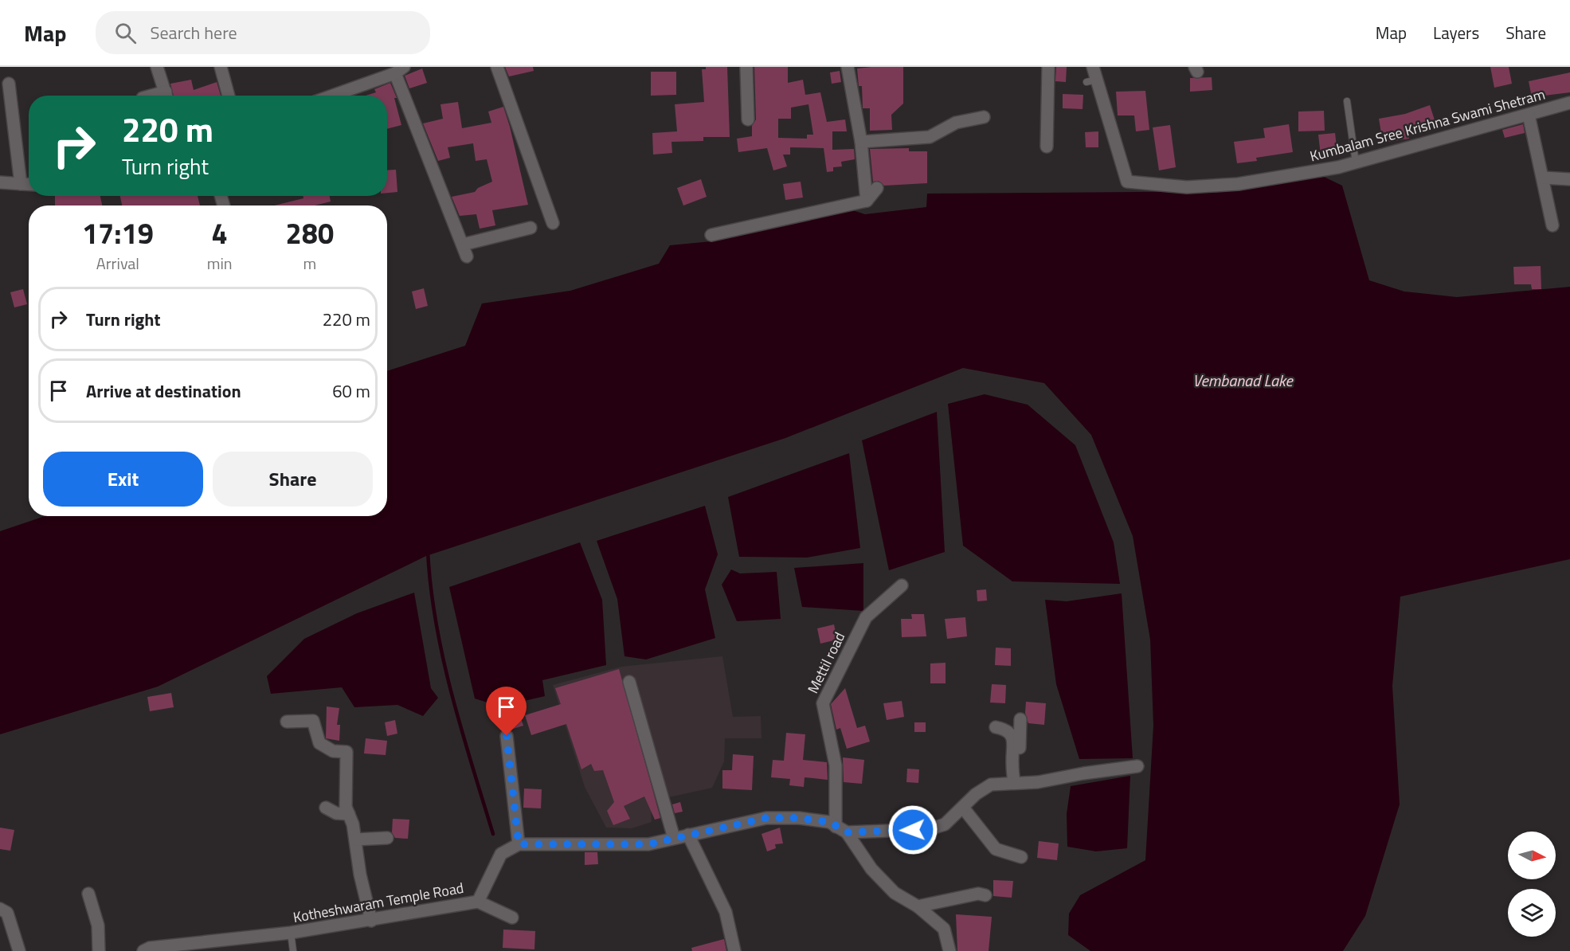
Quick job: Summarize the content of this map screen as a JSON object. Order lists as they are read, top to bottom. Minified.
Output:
{"streets":{"street":["Kumbalam Sree Krishna Swami Shetram","Mettil road","Kotheshwaram Temple Road"]},"water":["Vembanad Lake"],"north":"right","page":{"header":"Map","search":"Search here","nav":["Map","Layers","Share"],"turn":["220 m","Turn right"],"eta":["17:19","Arrival","4","min","280","m"],"list":[{"name":"Turn right","value":"220 m"},{"name":"Arrive at destination","value":"60 m"}],"buttons":["Exit","Share"]}}
